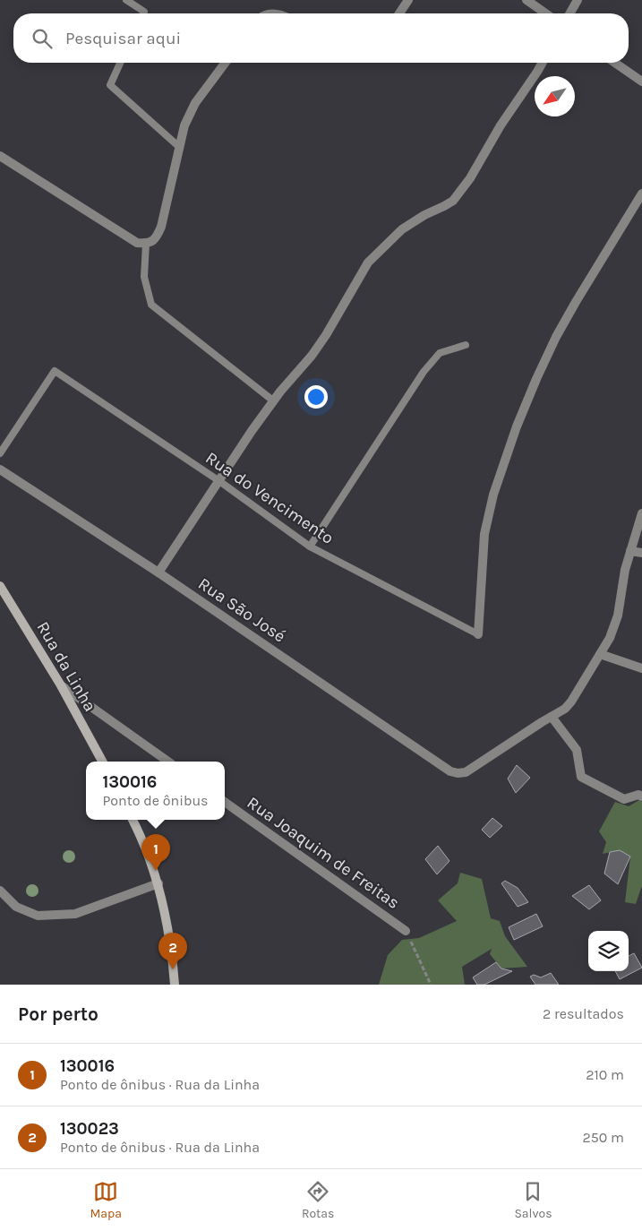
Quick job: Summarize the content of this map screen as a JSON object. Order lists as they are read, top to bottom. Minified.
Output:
{"streets":{"street":["Rua São José","Rua da Linha","Rua Joaquim de Freitas"],"lane":["Rua do Vencimento"]},"north":"bottom left","page":{"search":"Pesquisar aqui","popup":["130016","Ponto de ônibus"],"pins":["1","2"],"heading":["Por perto","2 resultados"],"list":[{"mark":"1","name":"130016","note":"Ponto de ônibus · Rua da Linha","value":"210 m"},{"mark":"2","name":"130023","note":"Ponto de ônibus · Rua da Linha","value":"250 m"}],"nav":["Mapa","Rotas","Salvos"]}}
